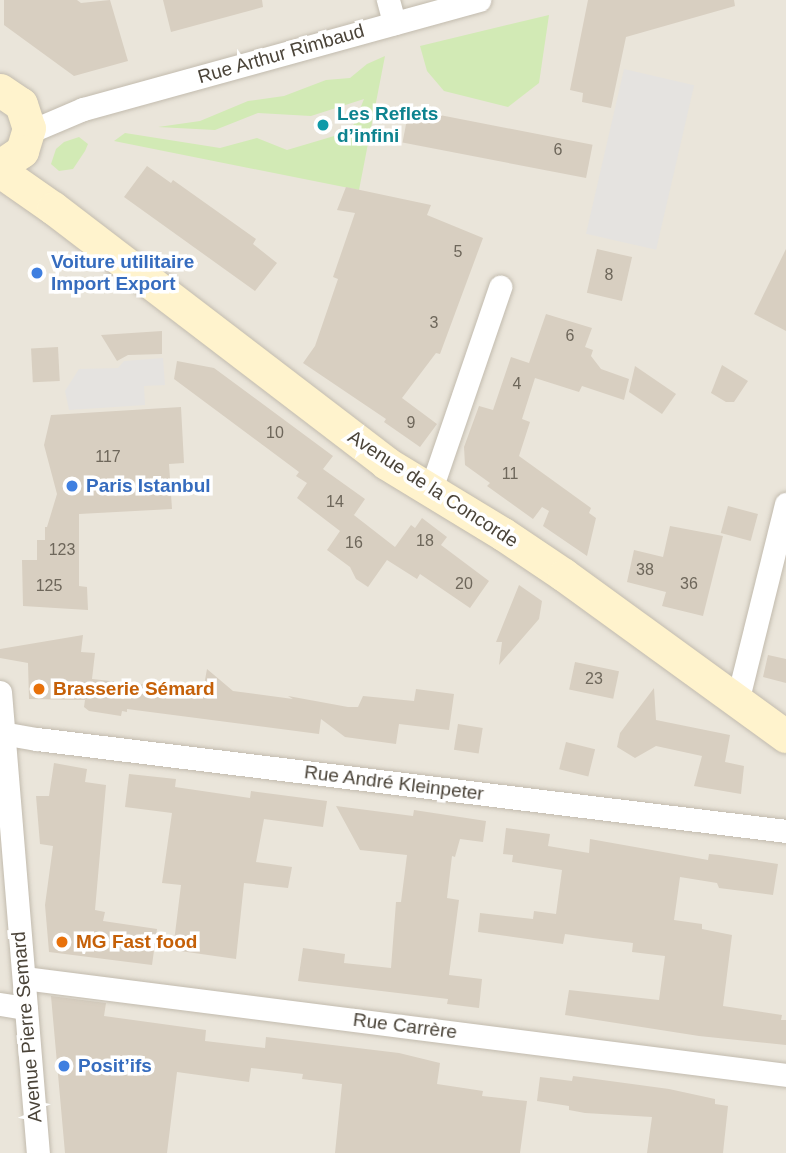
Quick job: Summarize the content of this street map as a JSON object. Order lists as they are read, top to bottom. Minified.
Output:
{"streets":{"main road":["Avenue de la Concorde"],"street":["Rue Arthur Rimbaud","Rue André Kleinpeter","Rue Carrère","Avenue Pierre Semard"]},"crossings":[["Rue André Kleinpeter","Avenue Pierre Semard"],["Rue Carrère","Avenue Pierre Semard"]],"places":["Les Reflets d’infini","Voiture utilitaire Import Export","Paris Istanbul","Brasserie Sémard","MG Fast food","Posit’ifs"],"house_numbers":["6","5","8","3","6","4","9","10","117","11","14","18","16","123","38","20","36","125","23"]}
